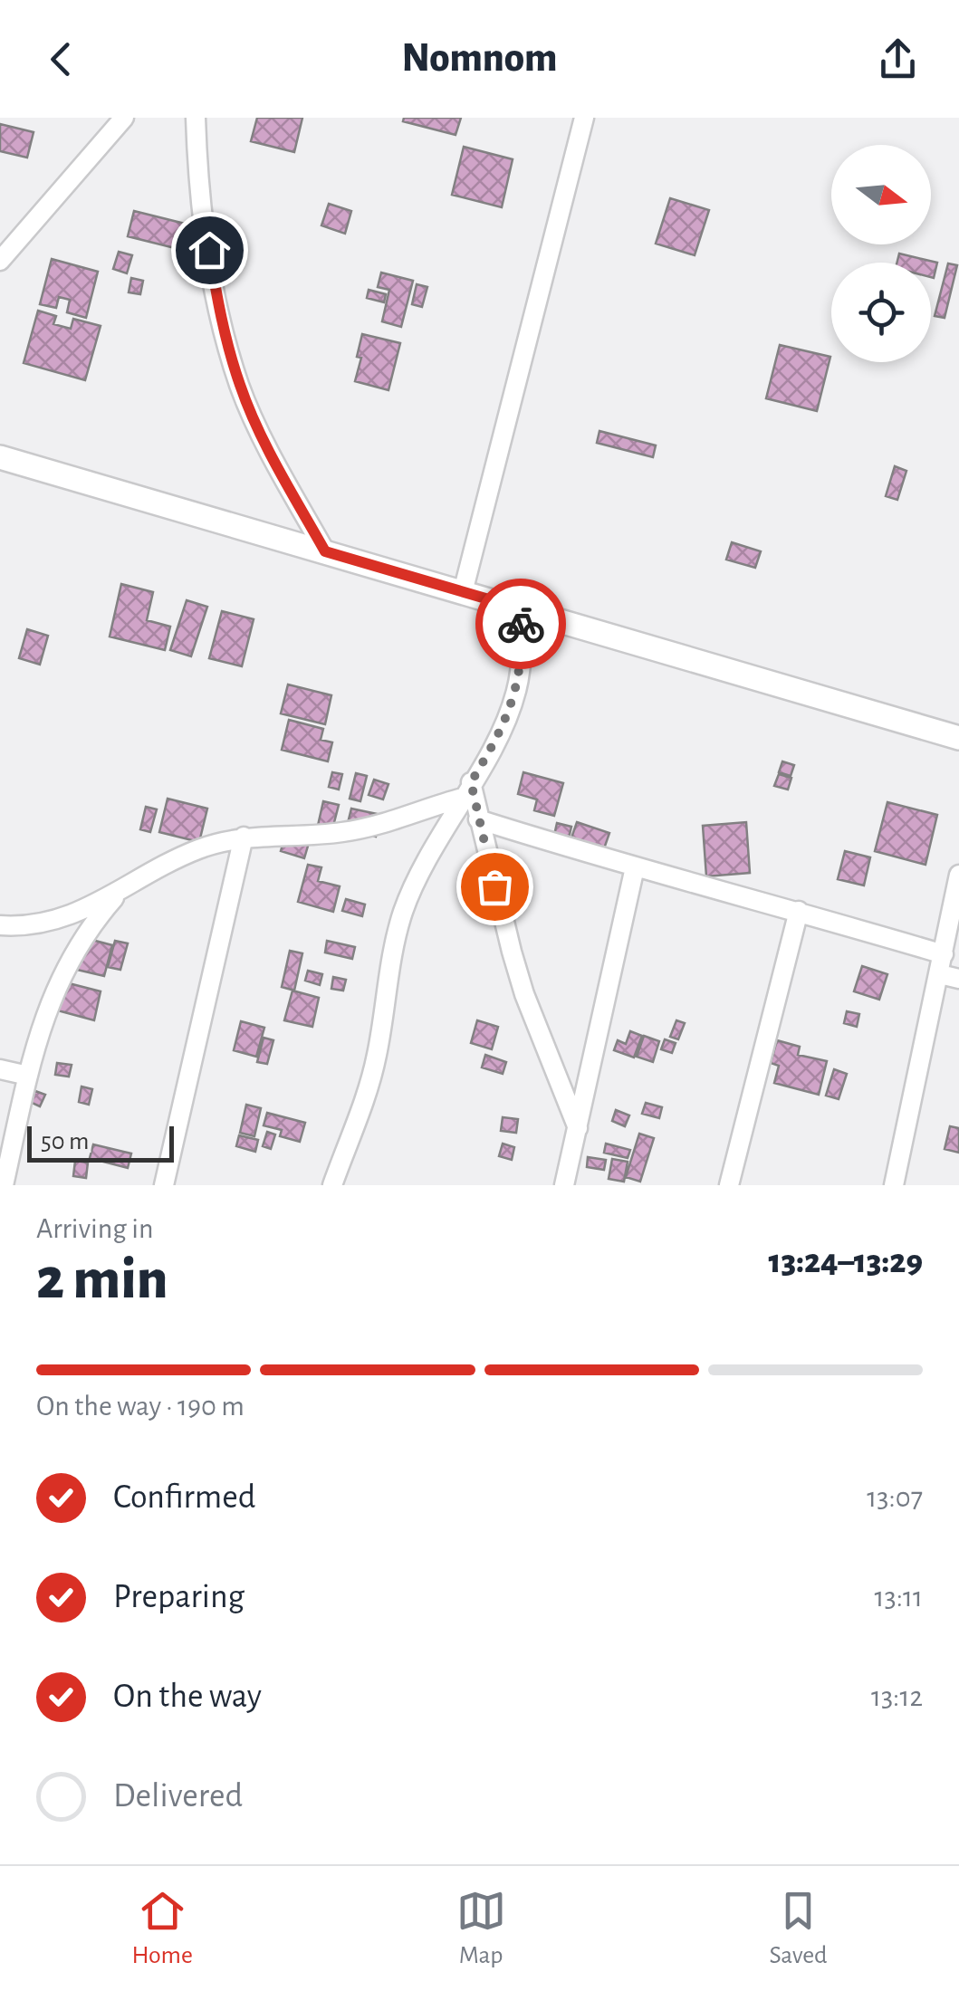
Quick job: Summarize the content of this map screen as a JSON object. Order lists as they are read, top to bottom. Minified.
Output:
{"scale_bar":"50 m","north":"right","page":{"header":"Nomnom","scale":"50 m","heading":["2 min","Arriving in","13:24–13:29"],"bar":"On the way · 190 m","list":[["Confirmed","13:07"],["Preparing","13:11"],["On the way","13:12"],"Delivered"],"tabs":["Home","Map","Saved"]}}
